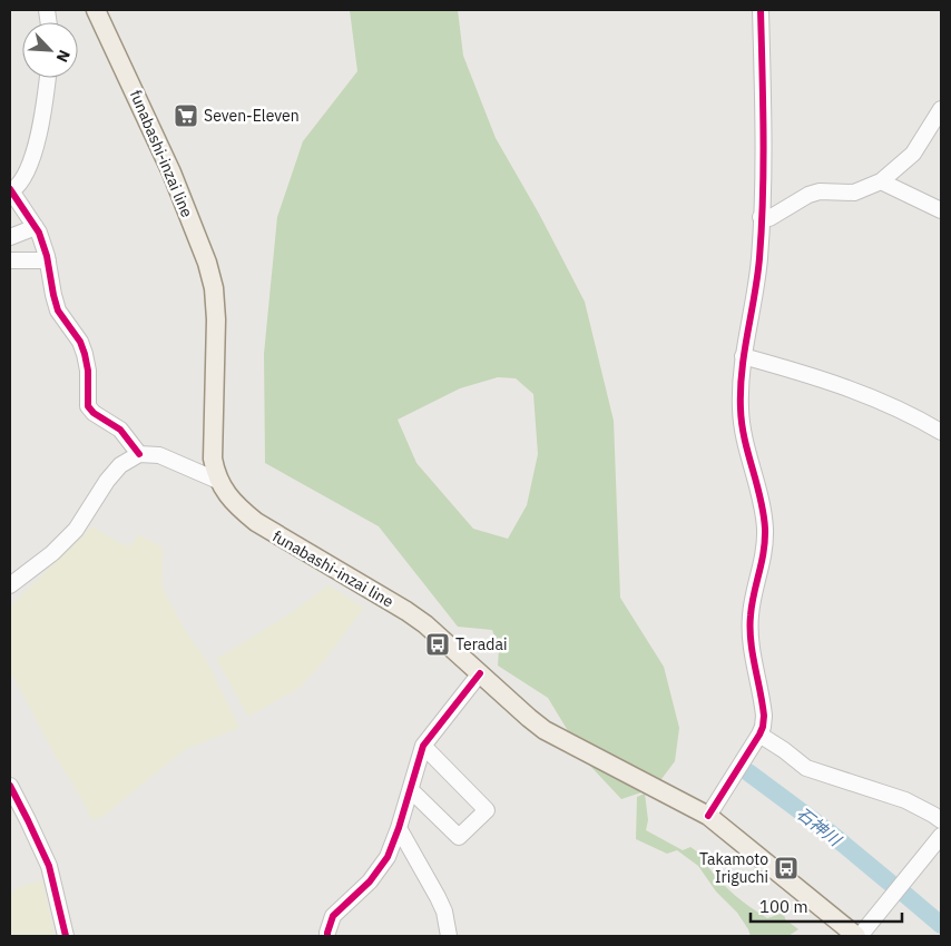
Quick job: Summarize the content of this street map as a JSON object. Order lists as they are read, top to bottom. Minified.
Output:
{"streets":{"main road":["funabashi-inzai line"]},"water":["石神川"],"places":{"supermarket":["Seven-Eleven"],"bus stop":["Teradai","Takamoto Iriguchi"]},"scale_bar":"100 m","north":"bottom right"}
